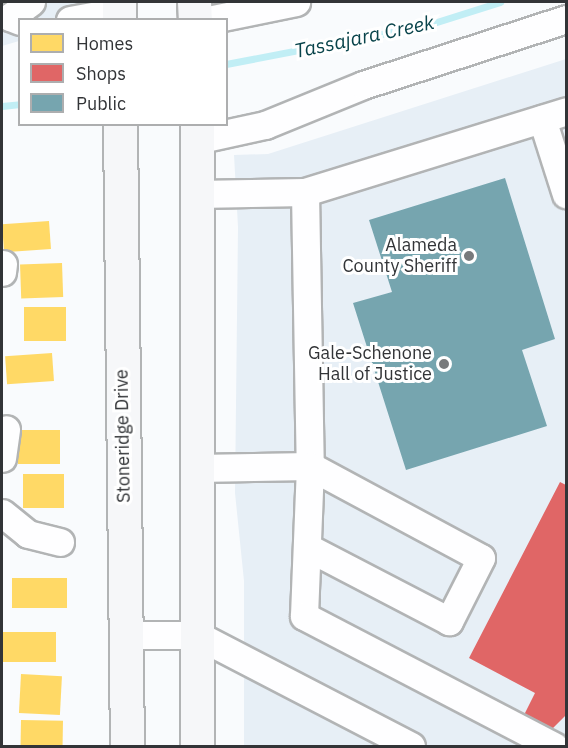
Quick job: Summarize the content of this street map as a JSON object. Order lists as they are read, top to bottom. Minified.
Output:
{"streets":{"main road":["Stoneridge Drive"]},"water":["Tassajara Creek"],"places":["Alameda County Sheriff","Gale-Schenone Hall of Justice"],"legend":["Homes","Shops","Public"]}
